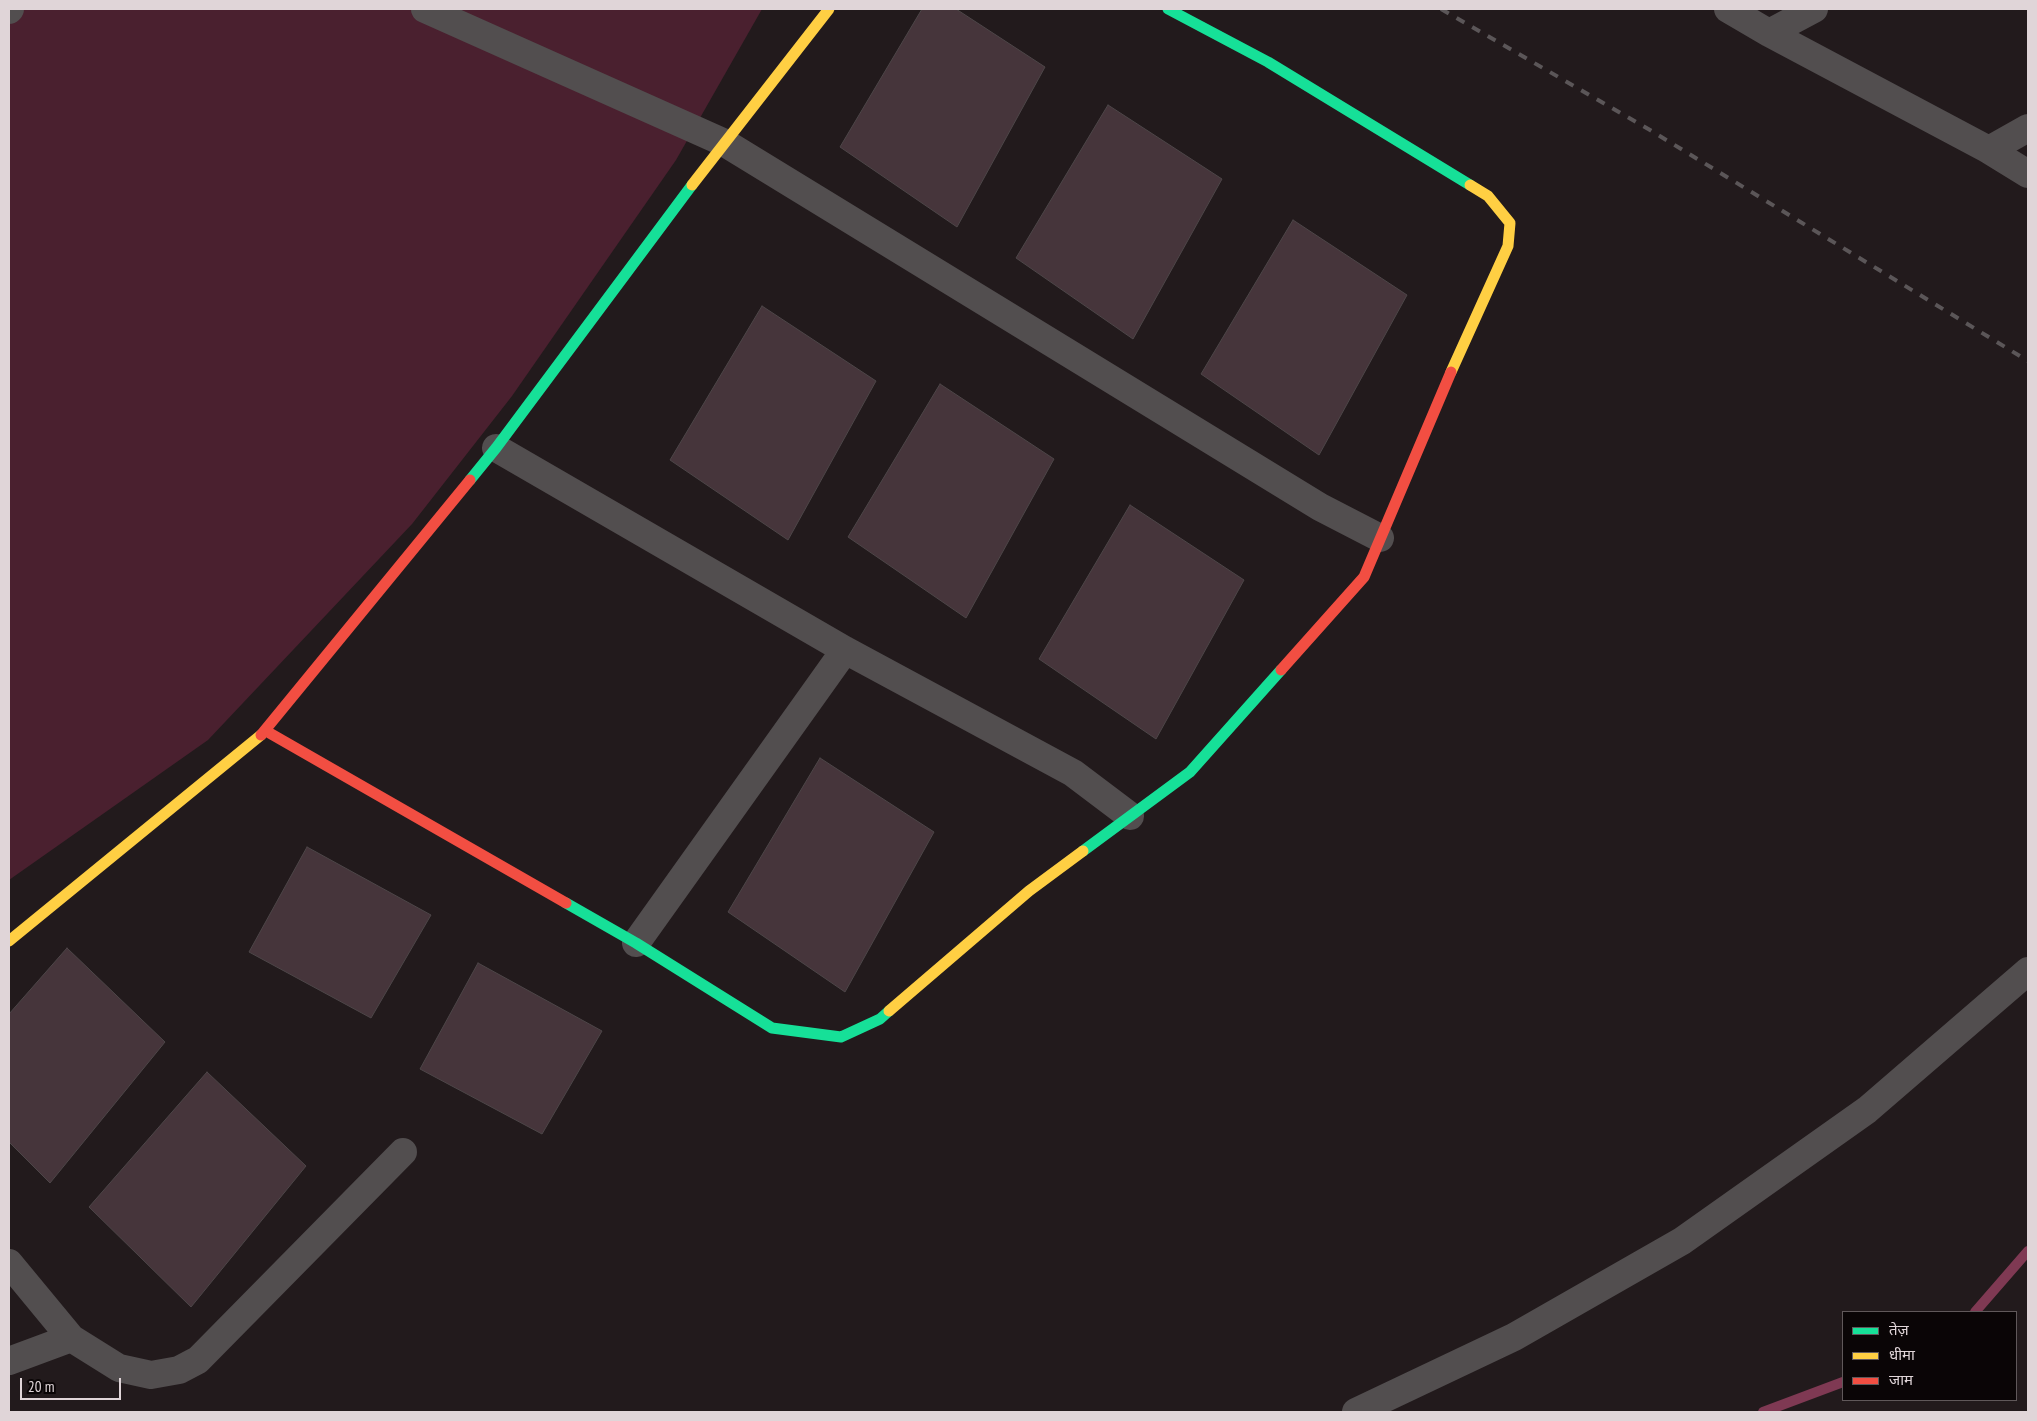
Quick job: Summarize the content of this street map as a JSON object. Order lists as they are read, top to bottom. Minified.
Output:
{"legend":["तेज़","धीमा","जाम"],"scale_bar":"20 m"}
